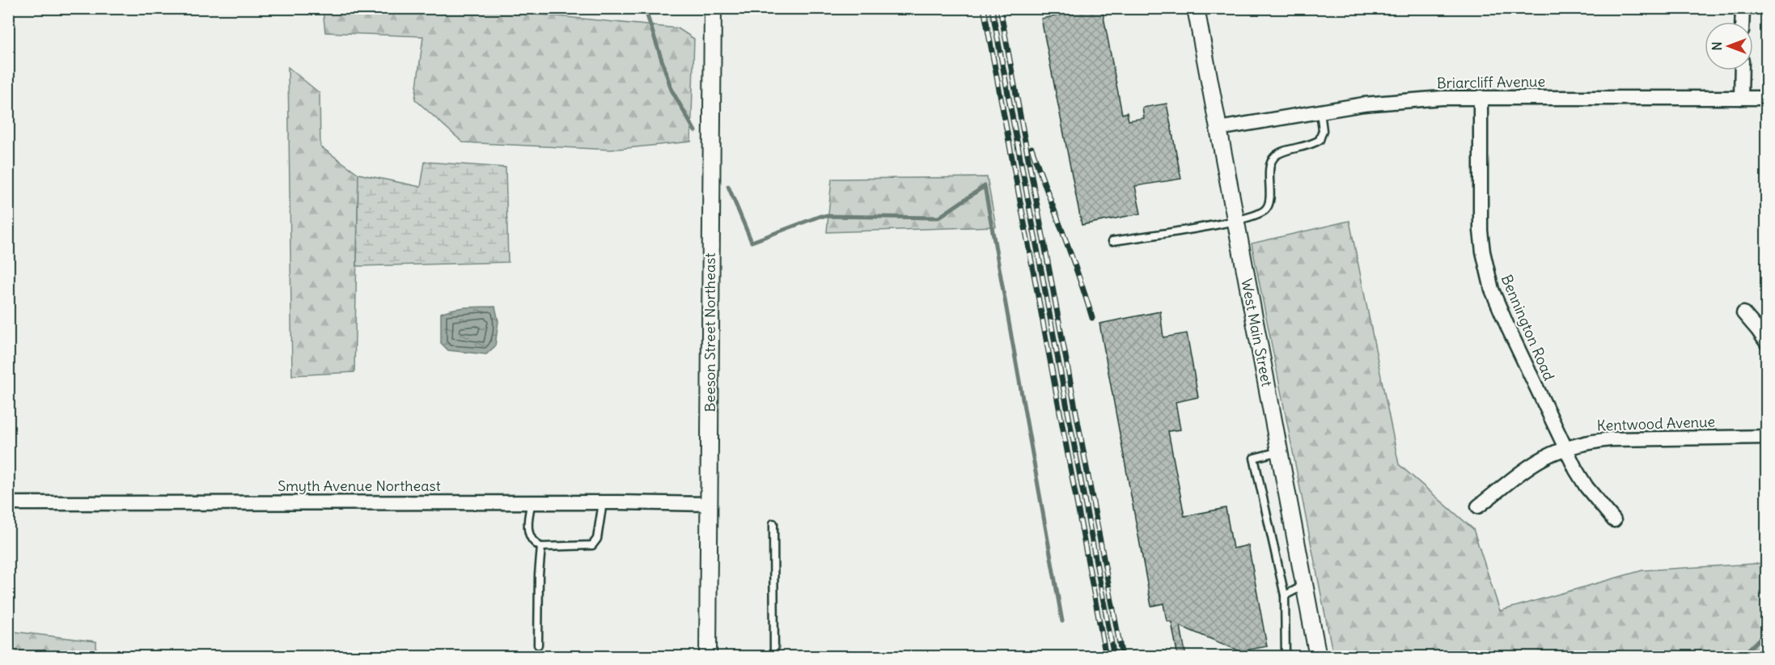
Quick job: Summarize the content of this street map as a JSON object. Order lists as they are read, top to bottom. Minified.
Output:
{"streets":{"street":["Briarcliff Avenue","Bennington Road","Beeson Street Northeast","West Main Street","Kentwood Avenue","Smyth Avenue Northeast"]},"crossings":[["Briarcliff Avenue","Bennington Road"],["Briarcliff Avenue","West Main Street"],["Bennington Road","Kentwood Avenue"],["Beeson Street Northeast","Smyth Avenue Northeast"]],"north":"left"}
